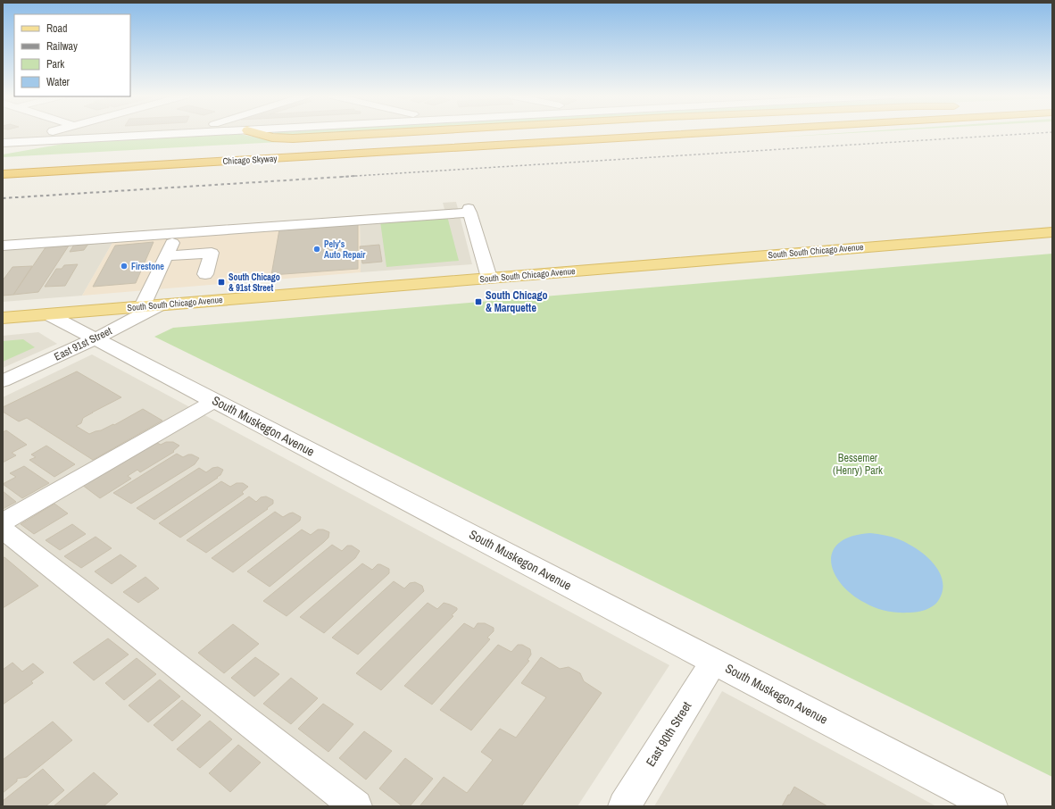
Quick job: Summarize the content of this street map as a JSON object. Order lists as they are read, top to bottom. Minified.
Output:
{"streets":{"highway":["Chicago Skyway"],"main road":["South South Chicago Avenue"],"street":["East 91st Street","South Muskegon Avenue","East 90th Street"]},"crossings":[["South South Chicago Avenue","East 91st Street"],["South South Chicago Avenue","South Muskegon Avenue"],["East 91st Street","South Muskegon Avenue"],["South Muskegon Avenue","East 90th Street"]],"parks":["Bessemer (Henry) Park"],"places":{"other":["Pely's Auto Repair","Firestone"],"transit":["South Chicago & 91st Street","South Chicago & Marquette"]},"legend":["Road","Railway","Park","Water"]}
